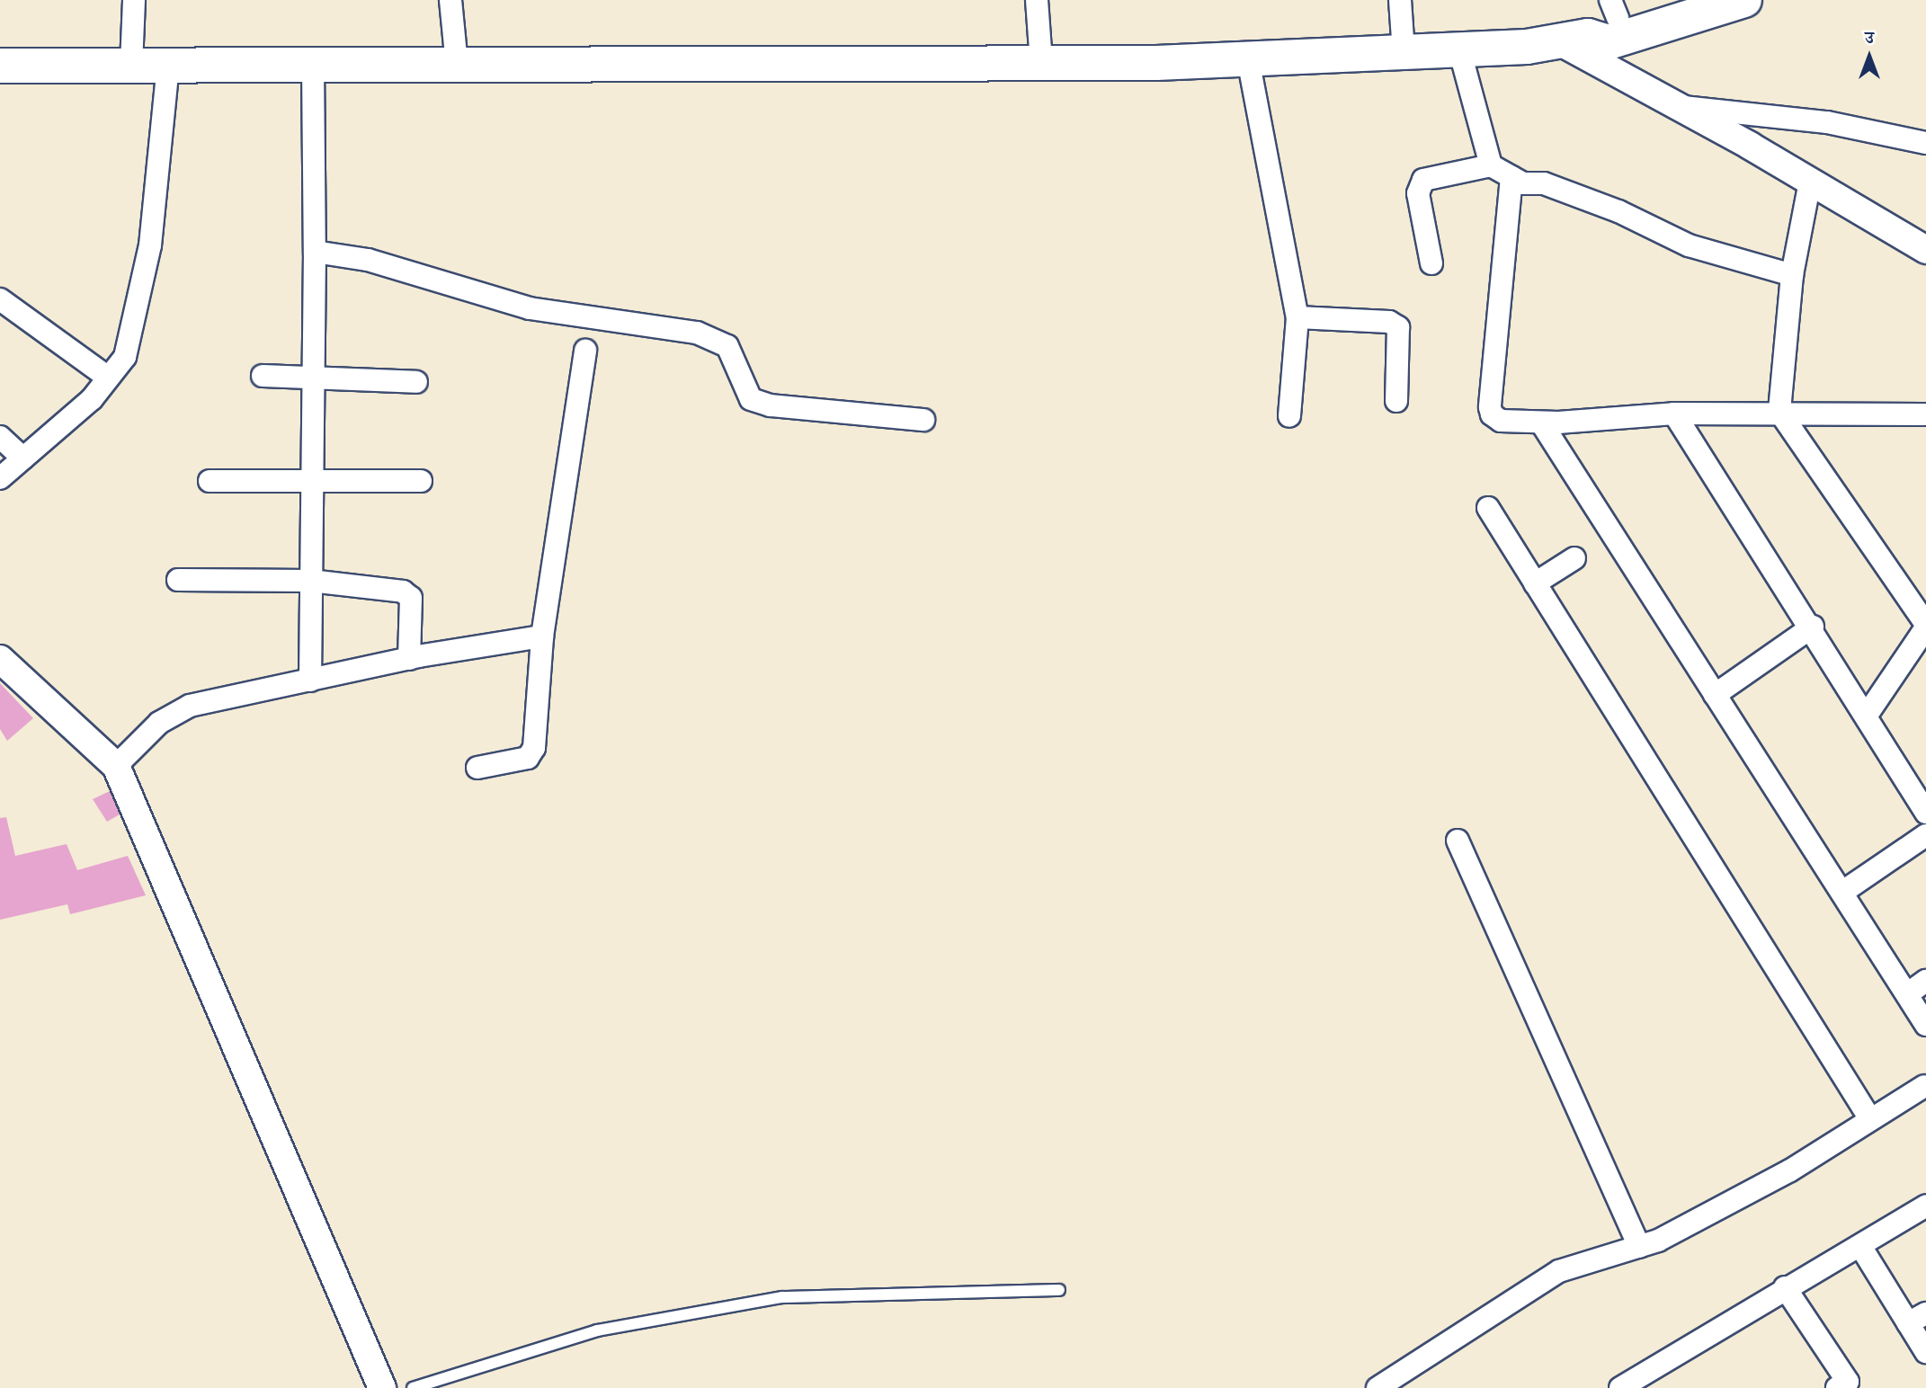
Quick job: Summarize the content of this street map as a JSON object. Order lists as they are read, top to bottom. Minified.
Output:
{"north":"top"}
